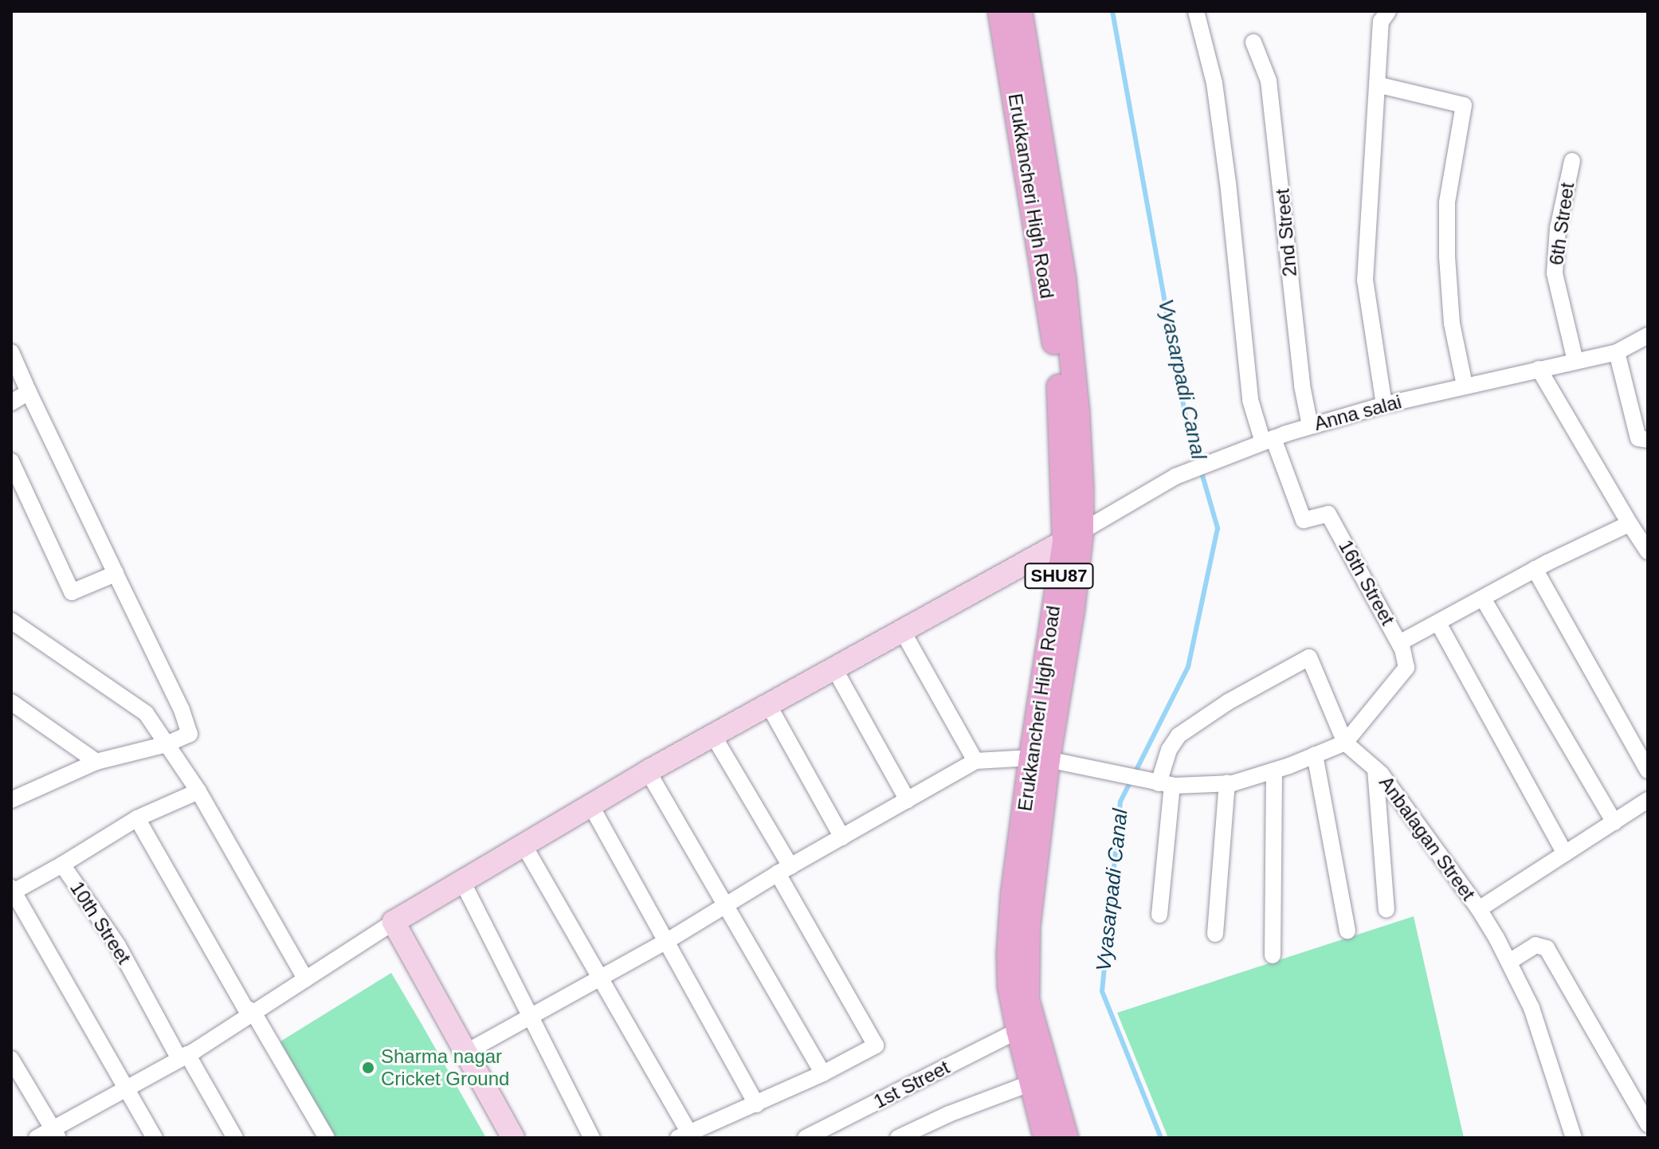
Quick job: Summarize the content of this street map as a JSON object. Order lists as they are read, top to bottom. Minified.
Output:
{"streets":{"main road":["Erukkancheri High Road","SHU87"],"street":["6th Street","2nd Street","Anna salai","16th Street","Anbalagan Street","10th Street","1st Street"]},"crossings":[["Erukkancheri High Road","Anna salai"],["Erukkancheri High Road","SHU87"],["Erukkancheri High Road","1st Street"],["6th Street","Anna salai"],["2nd Street","Anna salai"],["Anna salai","SHU87"],["Anna salai","16th Street"],["16th Street","Anbalagan Street"]],"water":["Vyasarpadi Canal"],"places":["Sharma nagar Cricket Ground"]}
